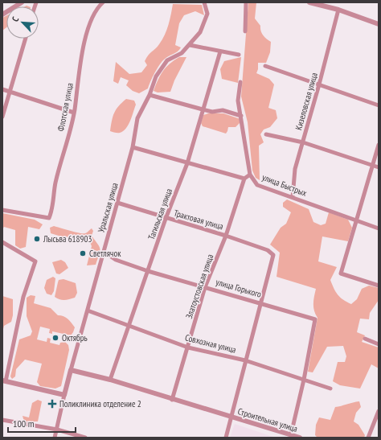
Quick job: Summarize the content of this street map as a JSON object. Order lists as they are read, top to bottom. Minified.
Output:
{"streets":{"street":["Кизеловская улица","Флотская улица","улица Быстрых","Уральская улица","Тагильская улица","Трактовая улица","Златоустовская улица","улица Горького","Совхозная улица","Строительная улица"]},"crossings":[["Кизеловская улица","улица Быстрых"],["улица Быстрых","Златоустовская улица"],["Уральская улица","Трактовая улица"],["Уральская улица","улица Горького"],["Уральская улица","Совхозная улица"],["Уральская улица","Строительная улица"],["Тагильская улица","Трактовая улица"],["Тагильская улица","улица Горького"],["Тагильская улица","Совхозная улица"],["Тагильская улица","Строительная улица"],["Трактовая улица","Златоустовская улица"],["Трактовая улица","улица Горького"],["Златоустовская улица","улица Горького"],["Златоустовская улица","Совхозная улица"],["Златоустовская улица","Строительная улица"],["улица Горького","Совхозная улица"]],"places":{"other":["Лысьва 618903","Светлячок","Октябрь"],"health":["Поликлиника отделение 2"]},"scale_bar":"100 m","north":"top left"}
